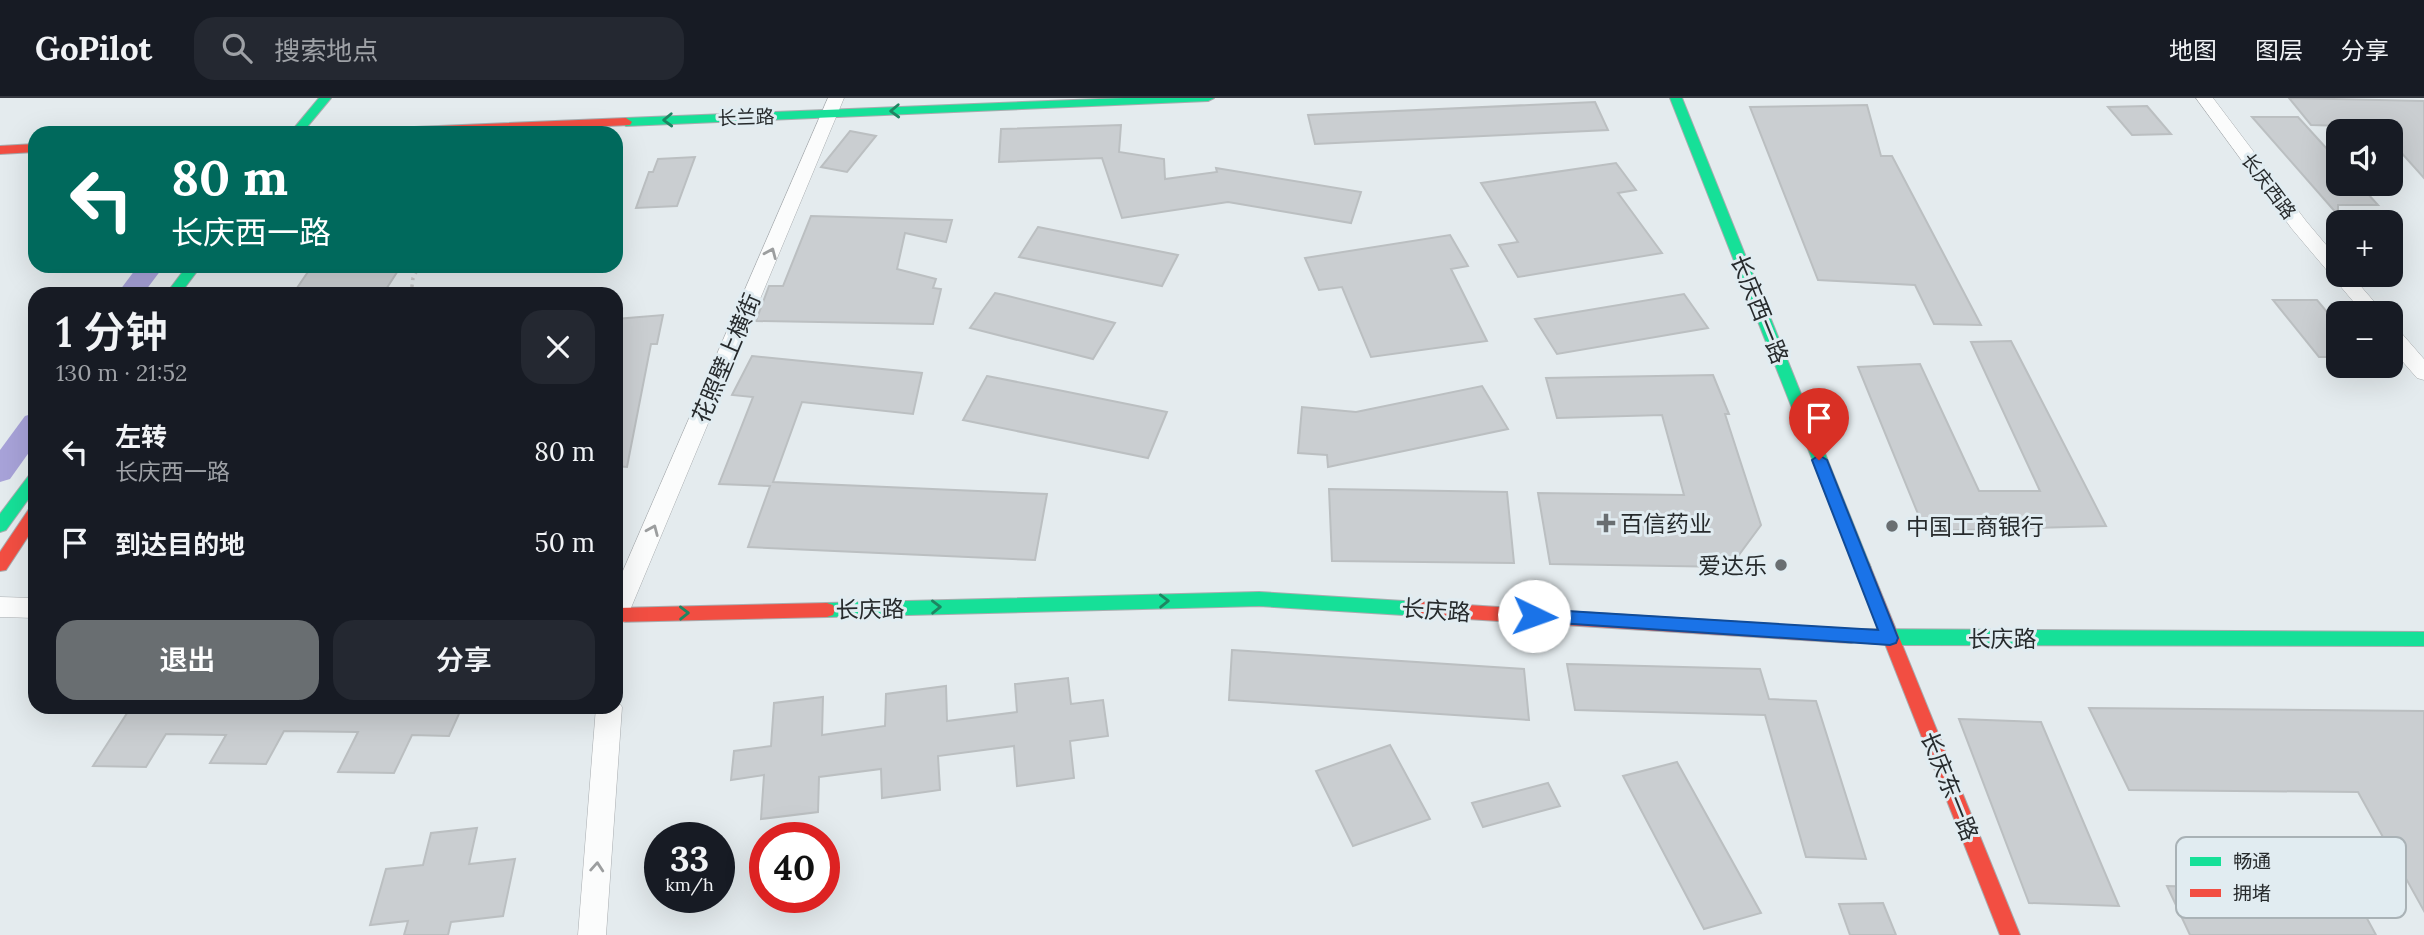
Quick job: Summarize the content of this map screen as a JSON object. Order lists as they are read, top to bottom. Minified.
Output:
{"streets":{"street":["长兰路","长庆西路","长庆西一路","花照壁上横街","长庆路","长庆东一路"]},"crossings":[["长兰路","花照壁上横街"],["长庆西一路","长庆路"],["长庆西一路","长庆东一路"],["长庆路","长庆东一路"]],"one_way":["长兰路","花照壁上横街","长庆路"],"places":{"health":["百信药业"],"other":["中国工商银行","爱达乐"]},"legend":["畅通","拥堵"],"page":{"header":"GoPilot","search":"搜索地点","nav":["地图","图层","分享"],"map_buttons":["+","−"],"turn":["80 m","长庆西一路"],"heading":["1 分钟","130 m · 21:52"],"list":[{"name":"左转","note":"长庆西一路","value":"80 m"},{"name":"到达目的地","value":"50 m"}],"buttons":["退出","分享"],"speed":"33 km/h","limit":"40"}}
